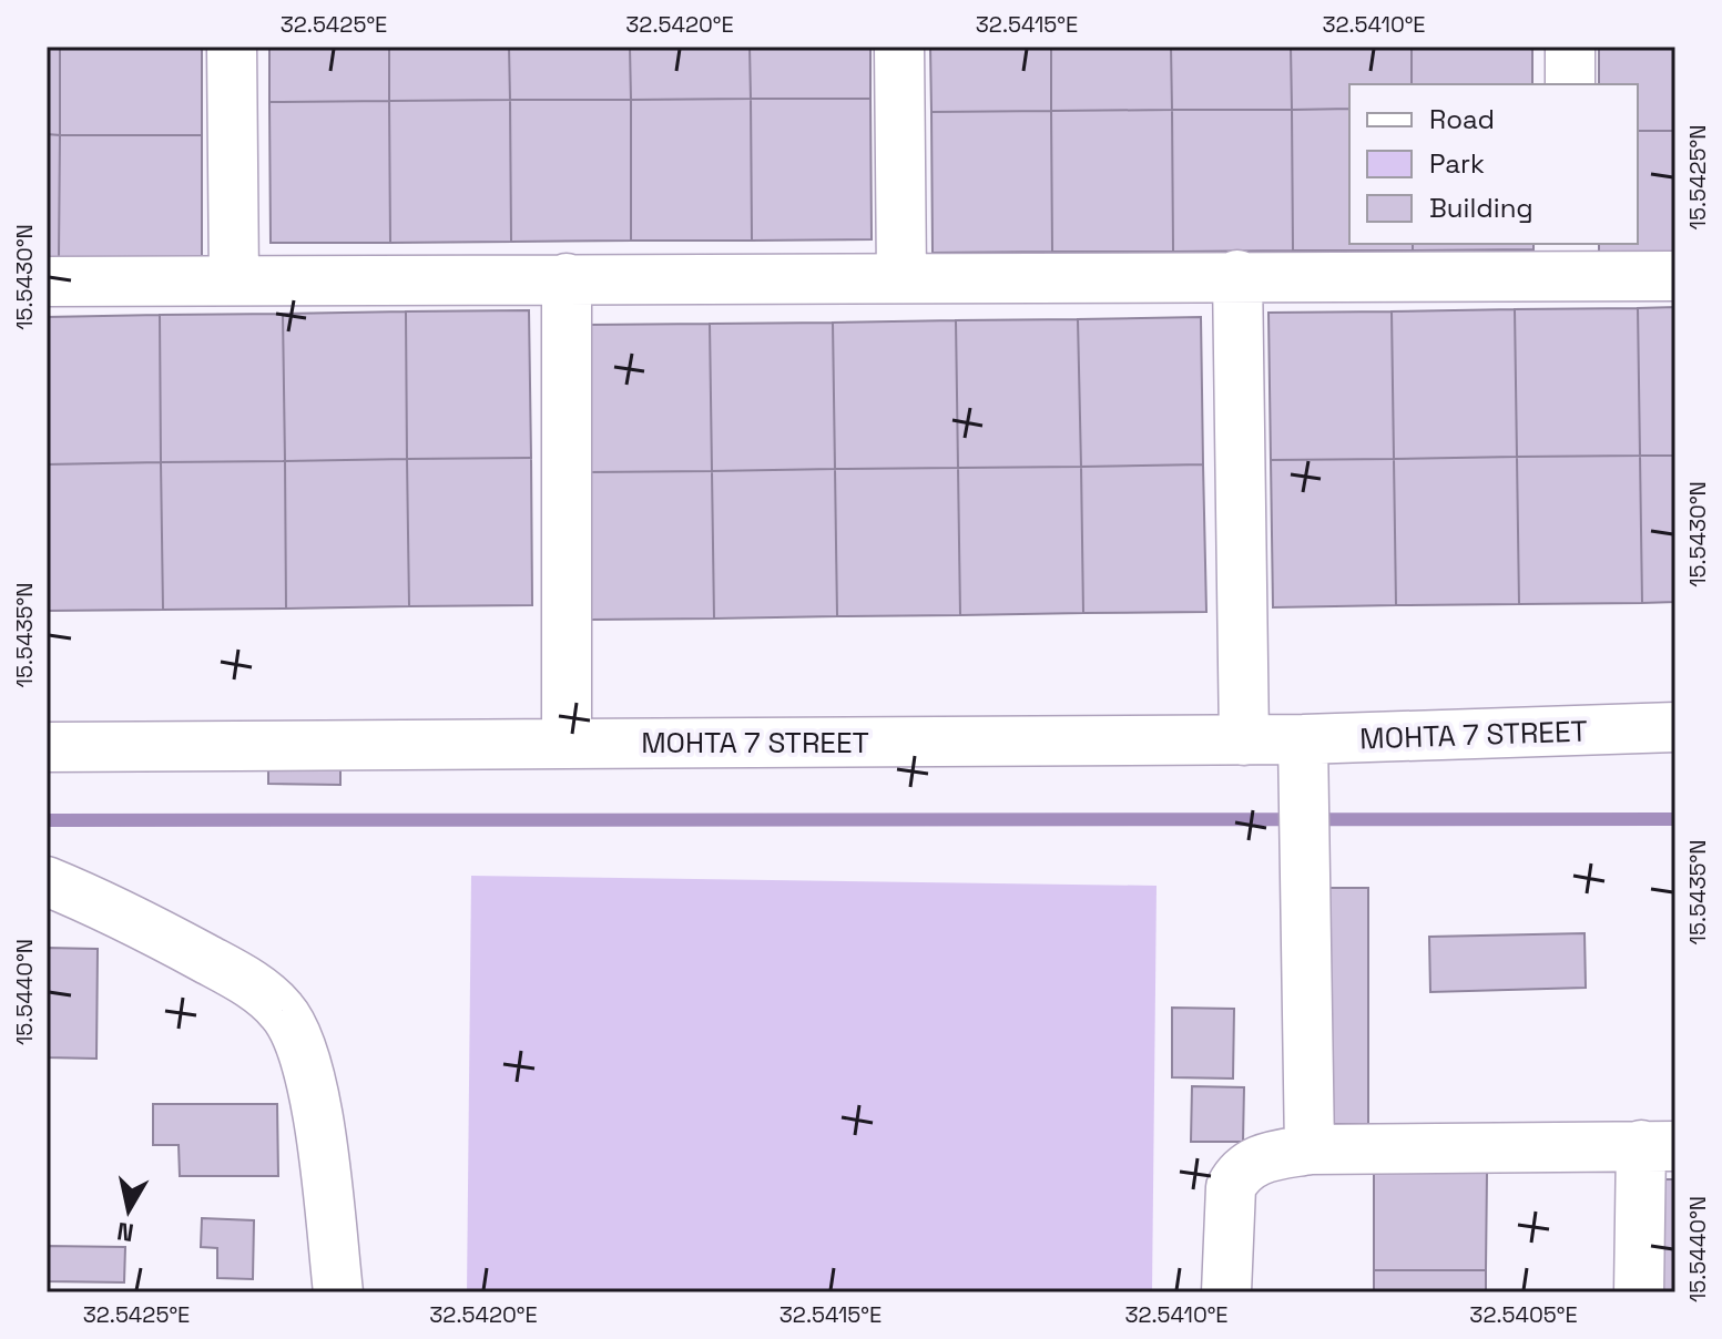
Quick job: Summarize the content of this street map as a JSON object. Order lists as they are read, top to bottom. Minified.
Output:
{"streets":{"street":["MOHTA 7 STREET"]},"legend":["Road","Park","Building"],"north":"bottom","coordinates":["32.5425°E","32.5420°E","32.5415°E","32.5410°E","15.5425°N","15.5430°N","15.5435°N","15.5440°N","32.5405°E"]}
